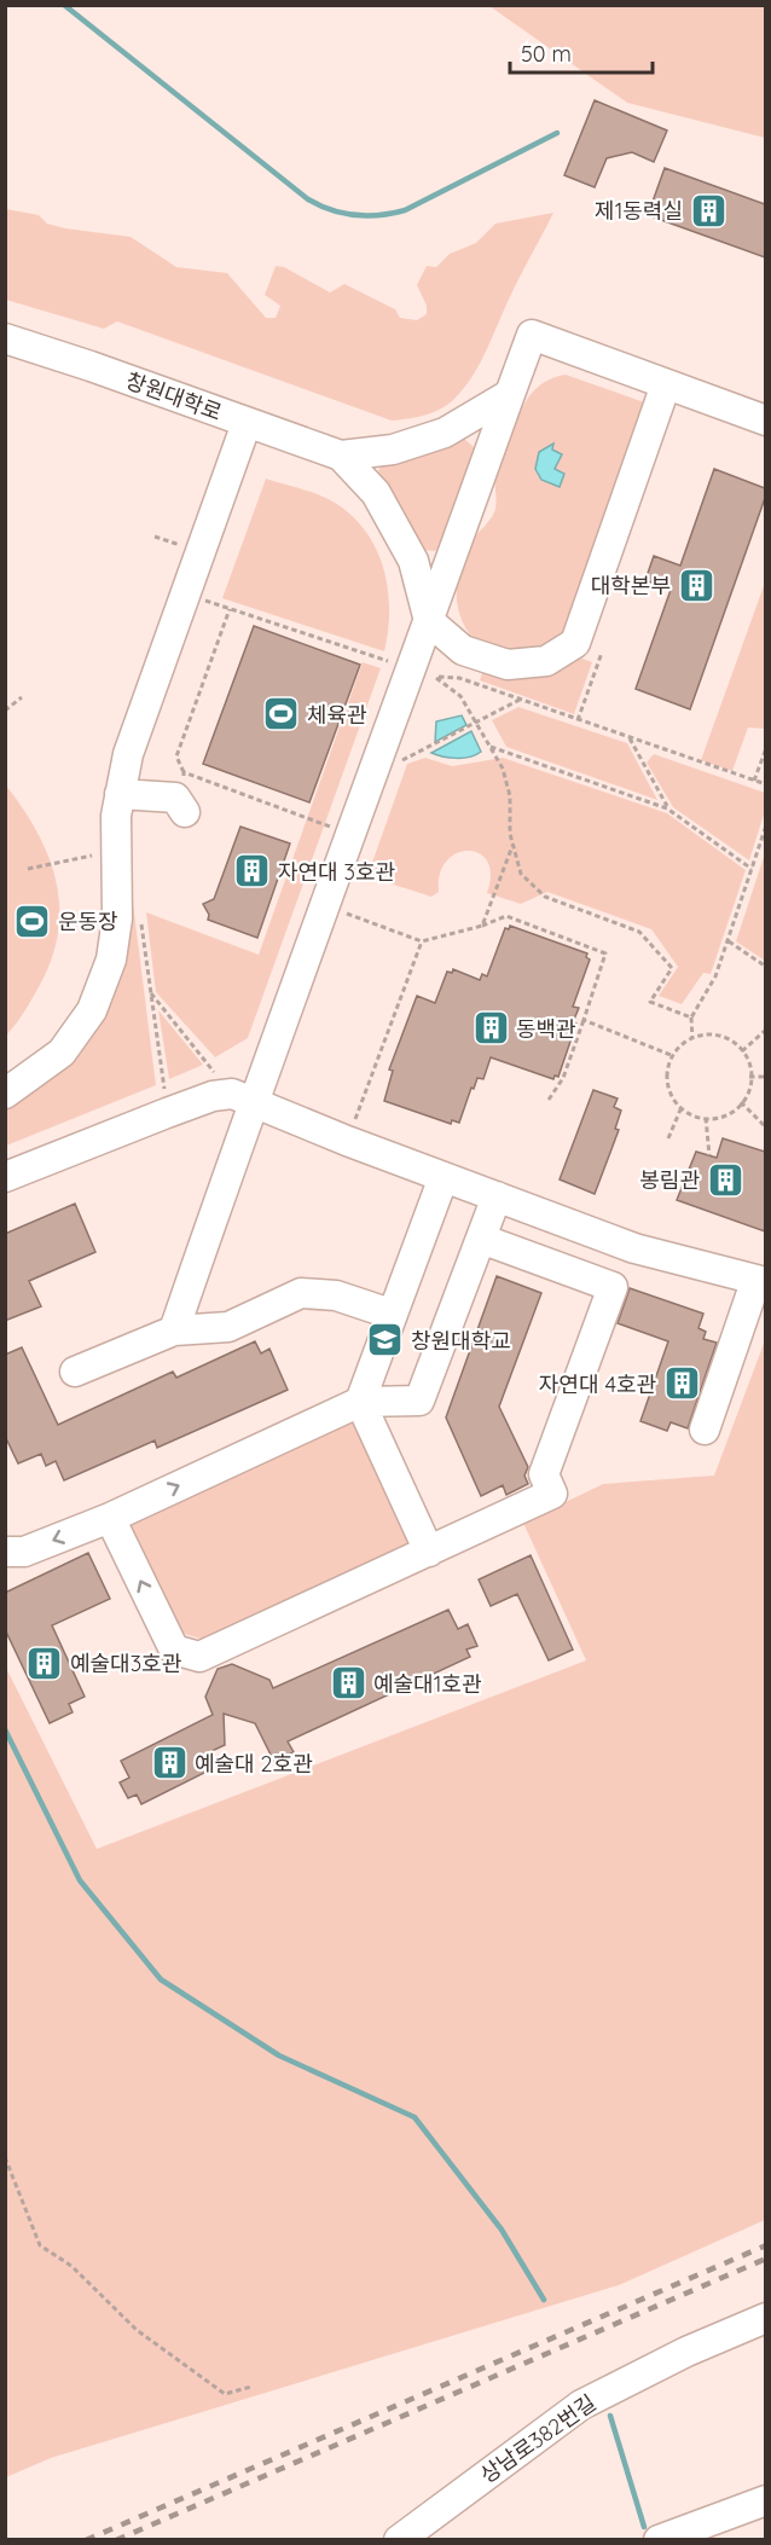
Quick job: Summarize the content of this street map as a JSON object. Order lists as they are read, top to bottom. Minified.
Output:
{"streets":{"street":["창원대학로","상남로382번길"]},"places":{"building":["제1동력실","대학본부","자연대 3호관","동백관","봉림관","자연대 4호관","예술대3호관","예술대1호관","예술대 2호관"],"sports":["체육관","운동장"],"school or university":["창원대학교"]},"scale_bar":"50 m"}
